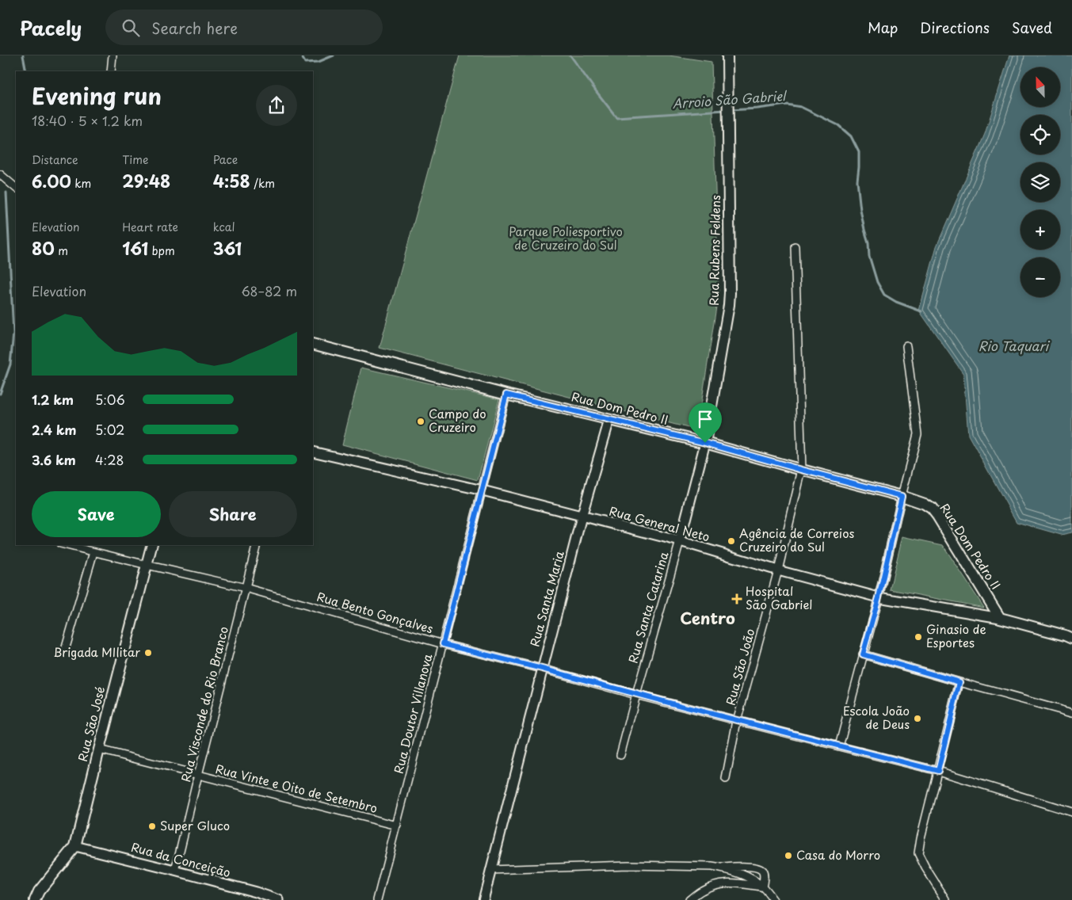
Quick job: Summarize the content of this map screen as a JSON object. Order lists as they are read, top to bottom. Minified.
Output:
{"streets":{"main road":["Rua Rubens Feldens","Rua Dom Pedro II","Rua São José"],"street":["Rua General Neto","Rua Santa Maria","Rua Santa Catarina","Rua Bento Gonçalves","Rua São João","Rua Visconde do Rio Branco","Rua Doutor Villanova","Rua Vinte e Oito de Setembro","Rua da Conceição"]},"crossings":[["Rua Rubens Feldens","Rua Dom Pedro II"],["Rua Rubens Feldens","Rua Santa Catarina"],["Rua Dom Pedro II","Rua General Neto"],["Rua Dom Pedro II","Rua Santa Maria"],["Rua Dom Pedro II","Rua Santa Catarina"],["Rua Dom Pedro II","Rua São João"],["Rua Dom Pedro II","Rua Doutor Villanova"],["Rua General Neto","Rua Santa Maria"],["Rua General Neto","Rua Santa Catarina"],["Rua General Neto","Rua São João"],["Rua General Neto","Rua Doutor Villanova"],["Rua Santa Maria","Rua Bento Gonçalves"],["Rua Santa Catarina","Rua Bento Gonçalves"],["Rua Bento Gonçalves","Rua São João"],["Rua Bento Gonçalves","Rua Visconde do Rio Branco"],["Rua Bento Gonçalves","Rua Doutor Villanova"],["Rua Bento Gonçalves","Rua São José"],["Rua Visconde do Rio Branco","Rua Vinte e Oito de Setembro"],["Rua Visconde do Rio Branco","Rua da Conceição"],["Rua Doutor Villanova","Rua Vinte e Oito de Setembro"],["Rua São José","Rua Vinte e Oito de Setembro"],["Rua São José","Rua da Conceição"]],"districts":["Centro"],"water":["Arroio São Gabriel","Rio Taquari"],"parks":["Parque Poliesportivo de Cruzeiro do Sul"],"places":{"other":["Campo do Cruzeiro","Agência de Correios Cruzeiro do Sul","Ginasio de Esportes","Brigada MIlitar","Escola João de Deus","Super Gluco","Casa do Morro"],"health":["Hospital São Gabriel"]},"north":"top","page":{"header":"Pacely","search":"Search here","nav":["Map","Directions","Saved"],"map_buttons":["+","−"],"heading":["Evening run","18:40 · 5 × 1.2 km"],"stats":[["Distance","6.00 km"],["Time","29:48"],["Pace","4:58 /km"],["Elevation","80 m"],["Heart rate","161 bpm"],["kcal","361"]],"chart":["Elevation","68–82 m"],"list":[{"name":"1.2 km","note":"5:06"},{"name":"2.4 km","note":"5:02"},{"name":"3.6 km","note":"4:28"}],"buttons":["Save","Share"]}}
